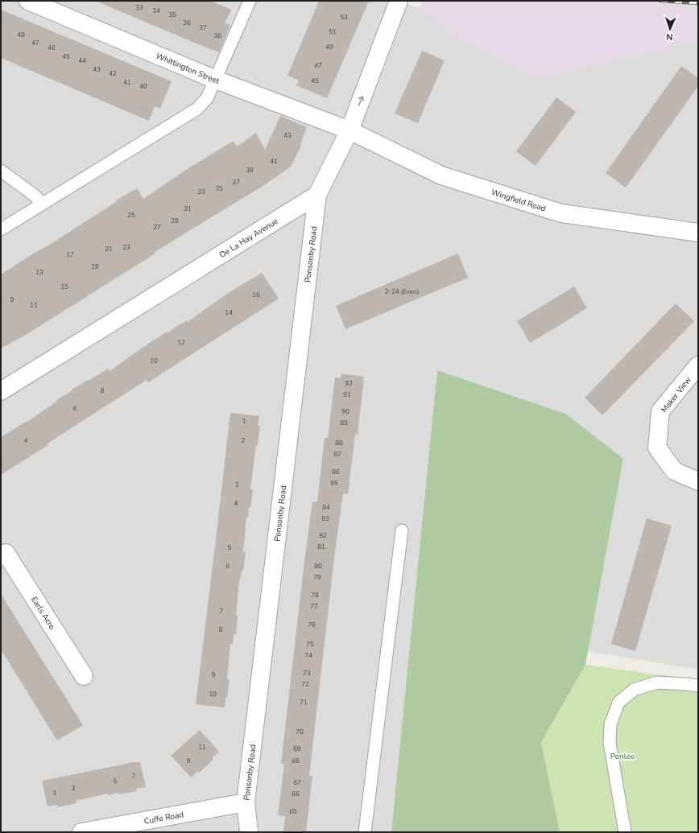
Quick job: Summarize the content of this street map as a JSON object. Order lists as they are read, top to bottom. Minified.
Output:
{"streets":{"street":["Whittington Street","Wingfield Road","De La Hay Avenue","Ponsonby Road","Maker View","Earls Acre","Cuffe Road"]},"crossings":[["Whittington Street","Wingfield Road"],["De La Hay Avenue","Ponsonby Road"],["Ponsonby Road","Cuffe Road"]],"parks":["Penlee"],"house_numbers":["33","34","35","53","36","37","51","48","38","47","49","46","45","44","47","43","42","45","41","40","43","41","39","37","35","33","31","25","29","27","23","21","17","19","13","15","2-24 (Even)","16","9","11","14","12","10","92","8","91","6","90","1","89","4","2","88","87","86","85","3","4","84","83","82","81","5","6","80","79","78","77","7","76","8","75","74","73","9","72","10","71","70","11","69","9","68","7","5","67","3","1","66","65"],"north":"bottom"}
